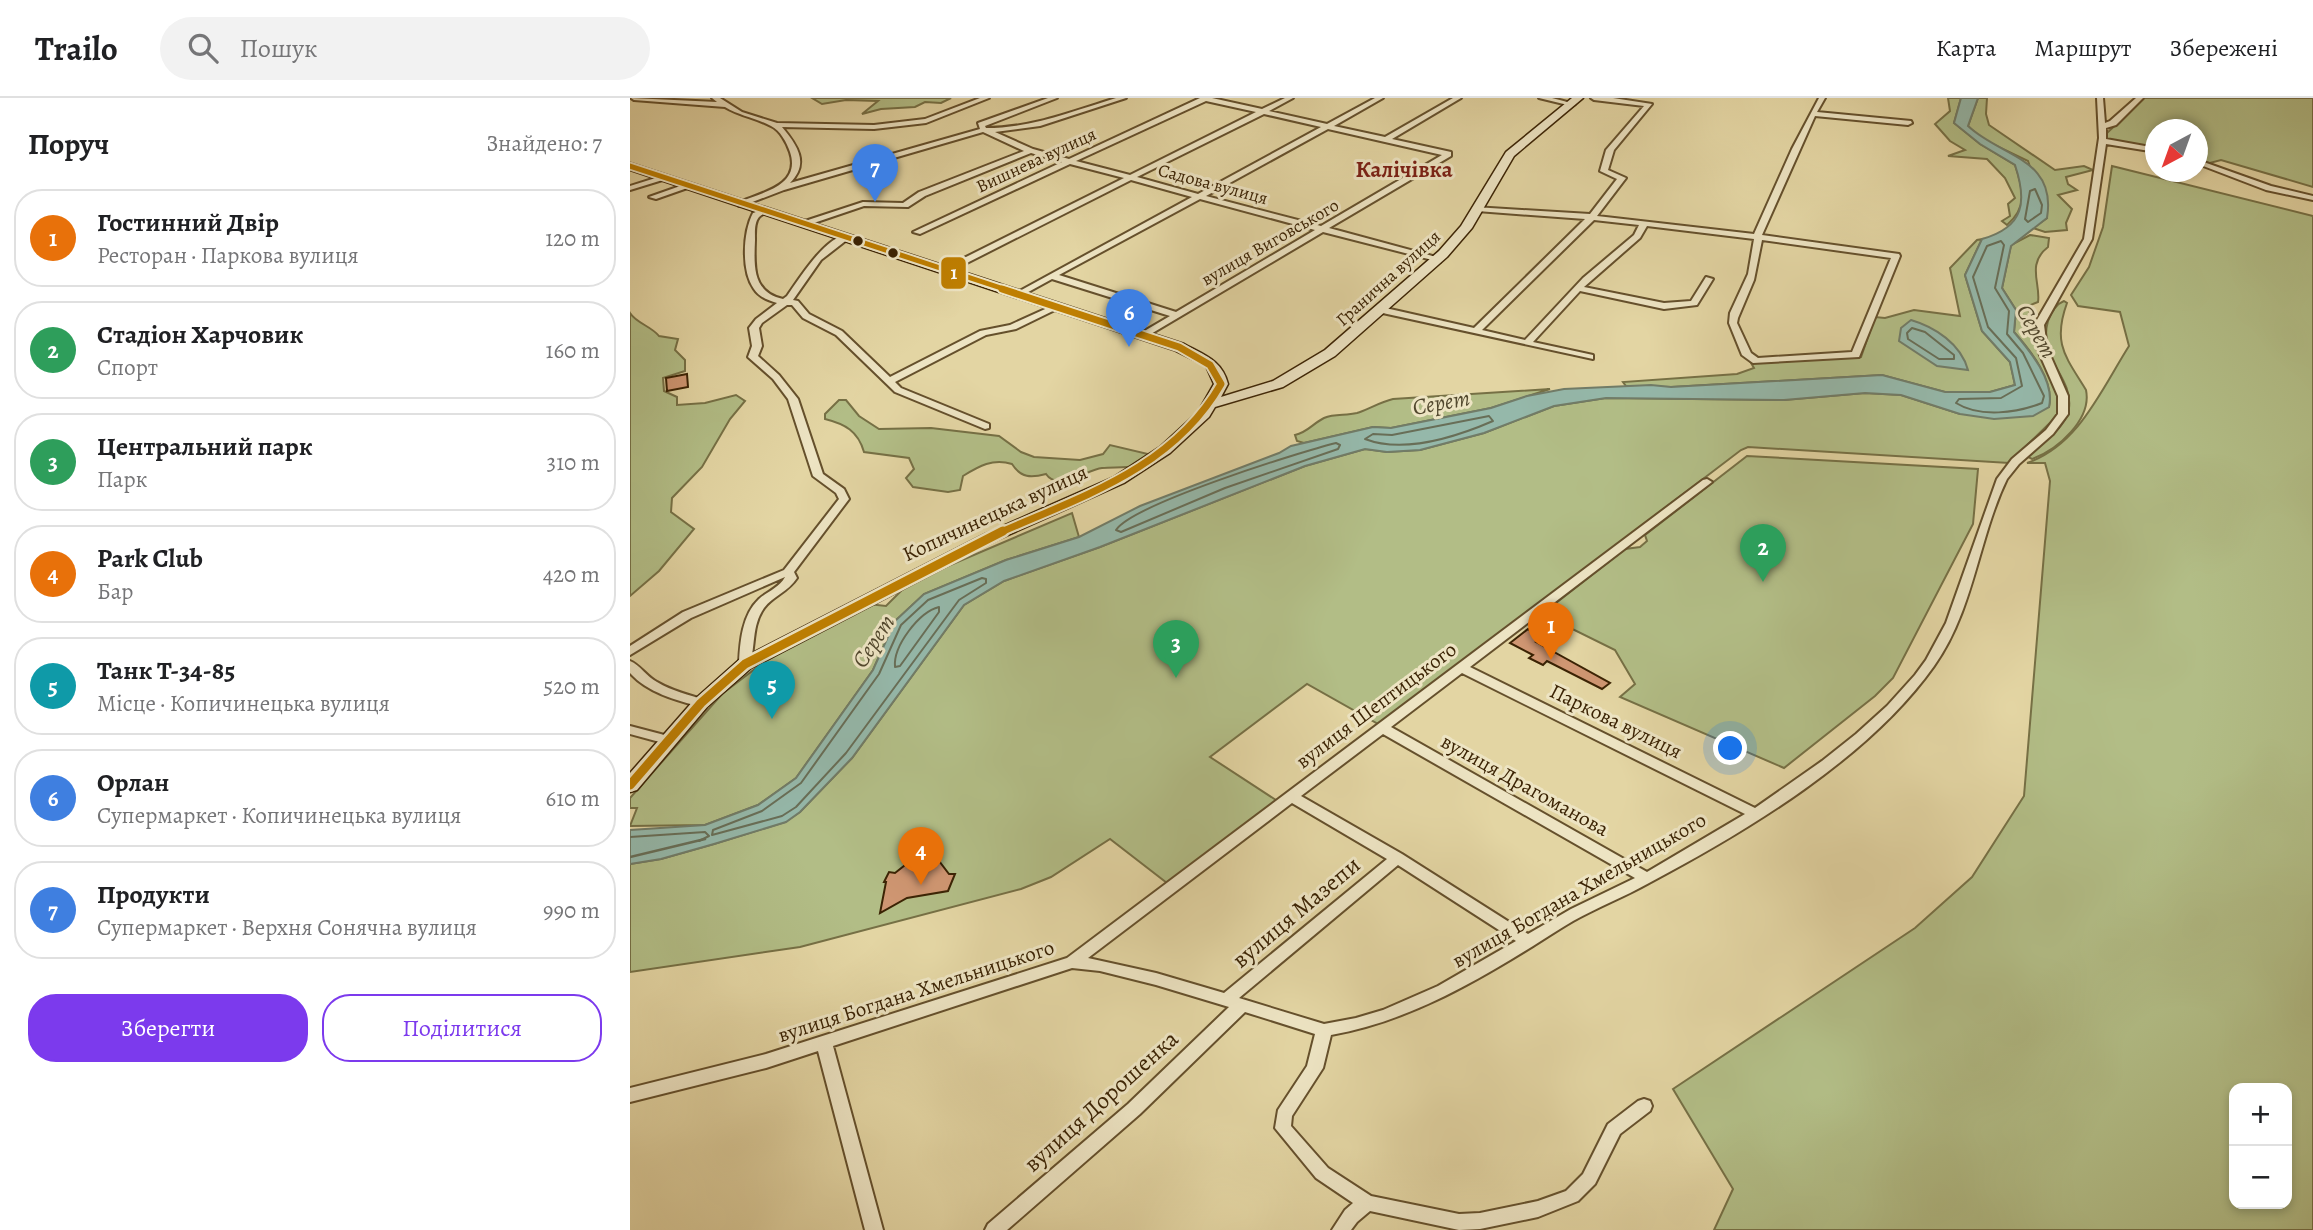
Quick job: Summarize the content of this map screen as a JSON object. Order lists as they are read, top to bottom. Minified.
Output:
{"streets":{"main road":["Гранична вулиця","Копичинецька вулиця"],"street":["Вишнева вулиця","Садова вулиця","вулиця Виговського","вулиця Шептицького","Паркова вулиця","вулиця Драгоманова","вулиця Богдана Хмельницького","вулиця Мазепи","вулиця Дорошенка"]},"crossings":[["Вишнева вулиця","Садова вулиця"],["Садова вулиця","вулиця Виговського"],["Садова вулиця","Гранична вулиця"],["Гранична вулиця","Копичинецька вулиця"],["вулиця Шептицького","Паркова вулиця"],["вулиця Шептицького","вулиця Драгоманова"],["вулиця Шептицького","вулиця Богдана Хмельницького"],["вулиця Шептицького","вулиця Мазепи"],["Паркова вулиця","вулиця Богдана Хмельницького"],["вулиця Драгоманова","вулиця Богдана Хмельницького"],["вулиця Богдана Хмельницького","вулиця Мазепи"],["вулиця Богдана Хмельницького","вулиця Дорошенка"],["вулиця Мазепи","вулиця Дорошенка"]],"districts":["Калічівка"],"water":["Серет"],"lines":["transit line 1"],"north":"bottom left","page":{"header":"Trailo","search":"Пошук","nav":["Карта","Маршрут","Збережені"],"heading":["Поруч","Знайдено: 7"],"pins":["7","6","2","1","3","5","4"],"list":[{"mark":"1","name":"Гостинний Двір","note":"Ресторан · Паркова вулиця","value":"120 m"},{"mark":"2","name":"Стадіон Харчовик","note":"Спорт","value":"160 m"},{"mark":"3","name":"Центральний парк","note":"Парк","value":"310 m"},{"mark":"4","name":"Park Club","note":"Бар","value":"420 m"},{"mark":"5","name":"Танк Т-34-85","note":"Місце · Копичинецька вулиця","value":"520 m"},{"mark":"6","name":"Орлан","note":"Супермаркет · Копичинецька вулиця","value":"610 m"},{"mark":"7","name":"Продукти","note":"Супермаркет · Верхня Сонячна вулиця","value":"990 m"}],"buttons":["Зберегти","Поділитися"],"map_buttons":["+","−"]}}
